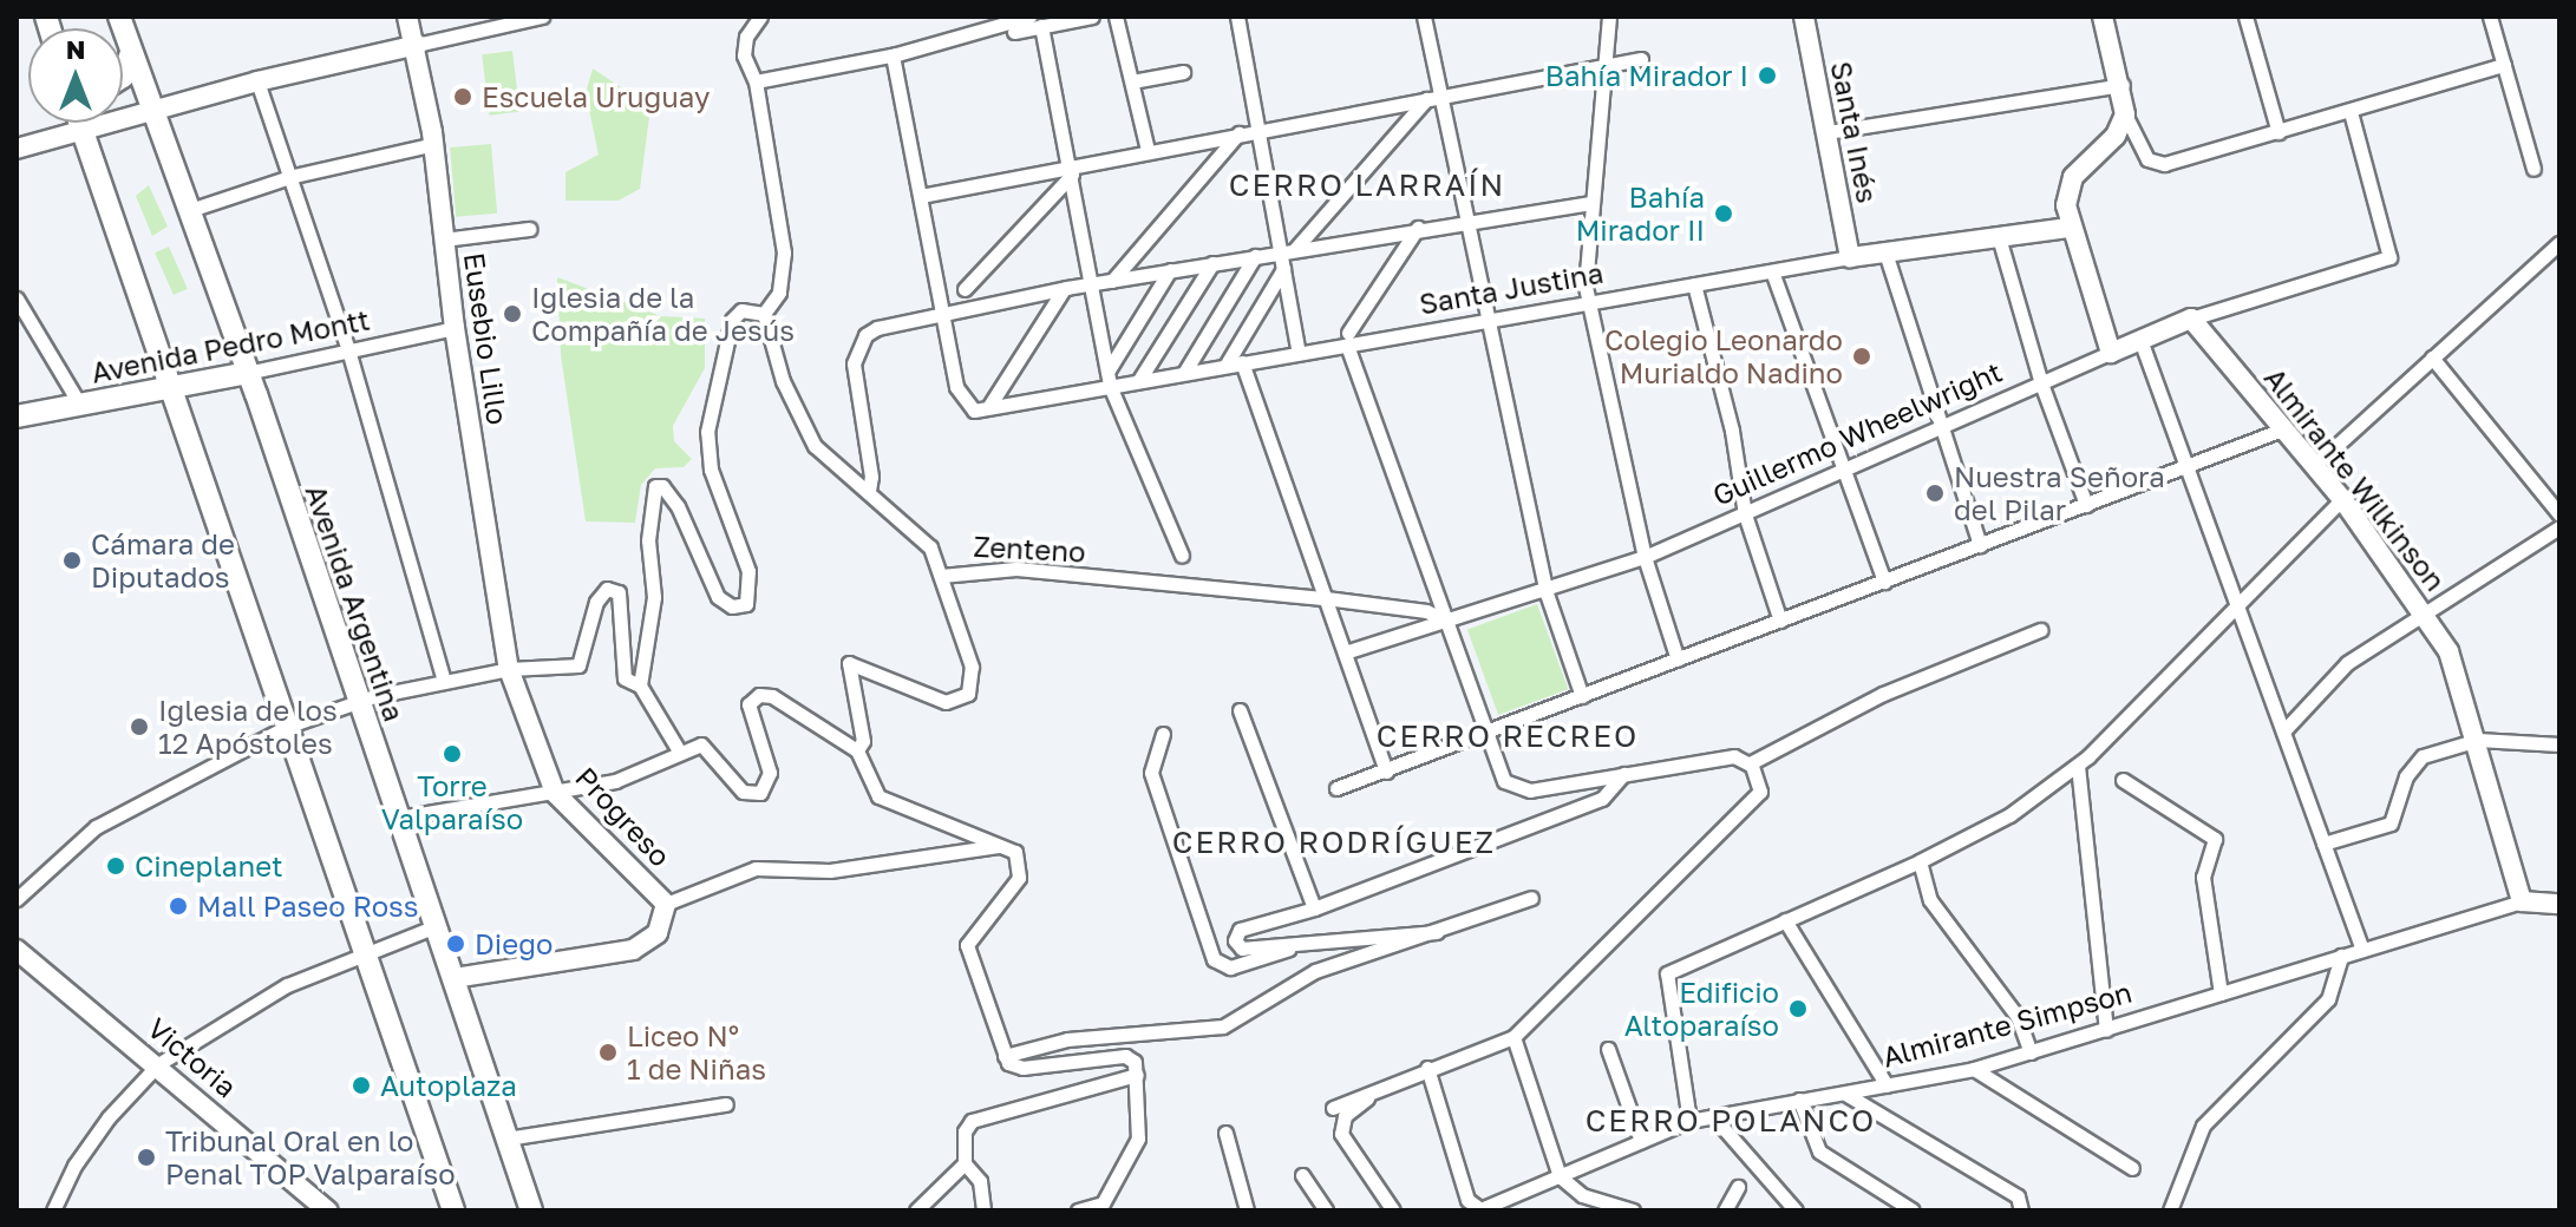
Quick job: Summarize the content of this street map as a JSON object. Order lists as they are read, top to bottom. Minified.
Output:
{"streets":{"main road":["Avenida Pedro Montt","Avenida Argentina"],"street":["Santa Inés","Santa Justina","Eusebio Lillo","Guillermo Wheelwright","Almirante Wilkinson","Zenteno","Progreso","Almirante Simpson","Victoria"]},"crossings":[["Santa Inés","Santa Justina"],["Eusebio Lillo","Avenida Pedro Montt"],["Eusebio Lillo","Progreso"],["Avenida Pedro Montt","Avenida Argentina"],["Guillermo Wheelwright","Almirante Wilkinson"],["Guillermo Wheelwright","Zenteno"],["Almirante Wilkinson","Almirante Simpson"],["Avenida Argentina","Progreso"]],"districts":["CERRO LARRAÍN","CERRO RECREO","CERRO RODRÍGUEZ","CERRO POLANCO"],"places":["Bahía Mirador I","Escuela Uruguay","Bahía Mirador II","Iglesia de la Compañía de Jesús","Colegio Leonardo Murialdo Nadino","Nuestra Señora del Pilar","Cámara de Diputados","Iglesia de los 12 Apóstoles","Torre Valparaíso","Cineplanet","Mall Paseo Ross","Diego","Edificio Altoparaíso","Liceo N° 1 de Niñas","Autoplaza","Tribunal Oral en lo Penal TOP Valparaíso"],"north":"top"}
